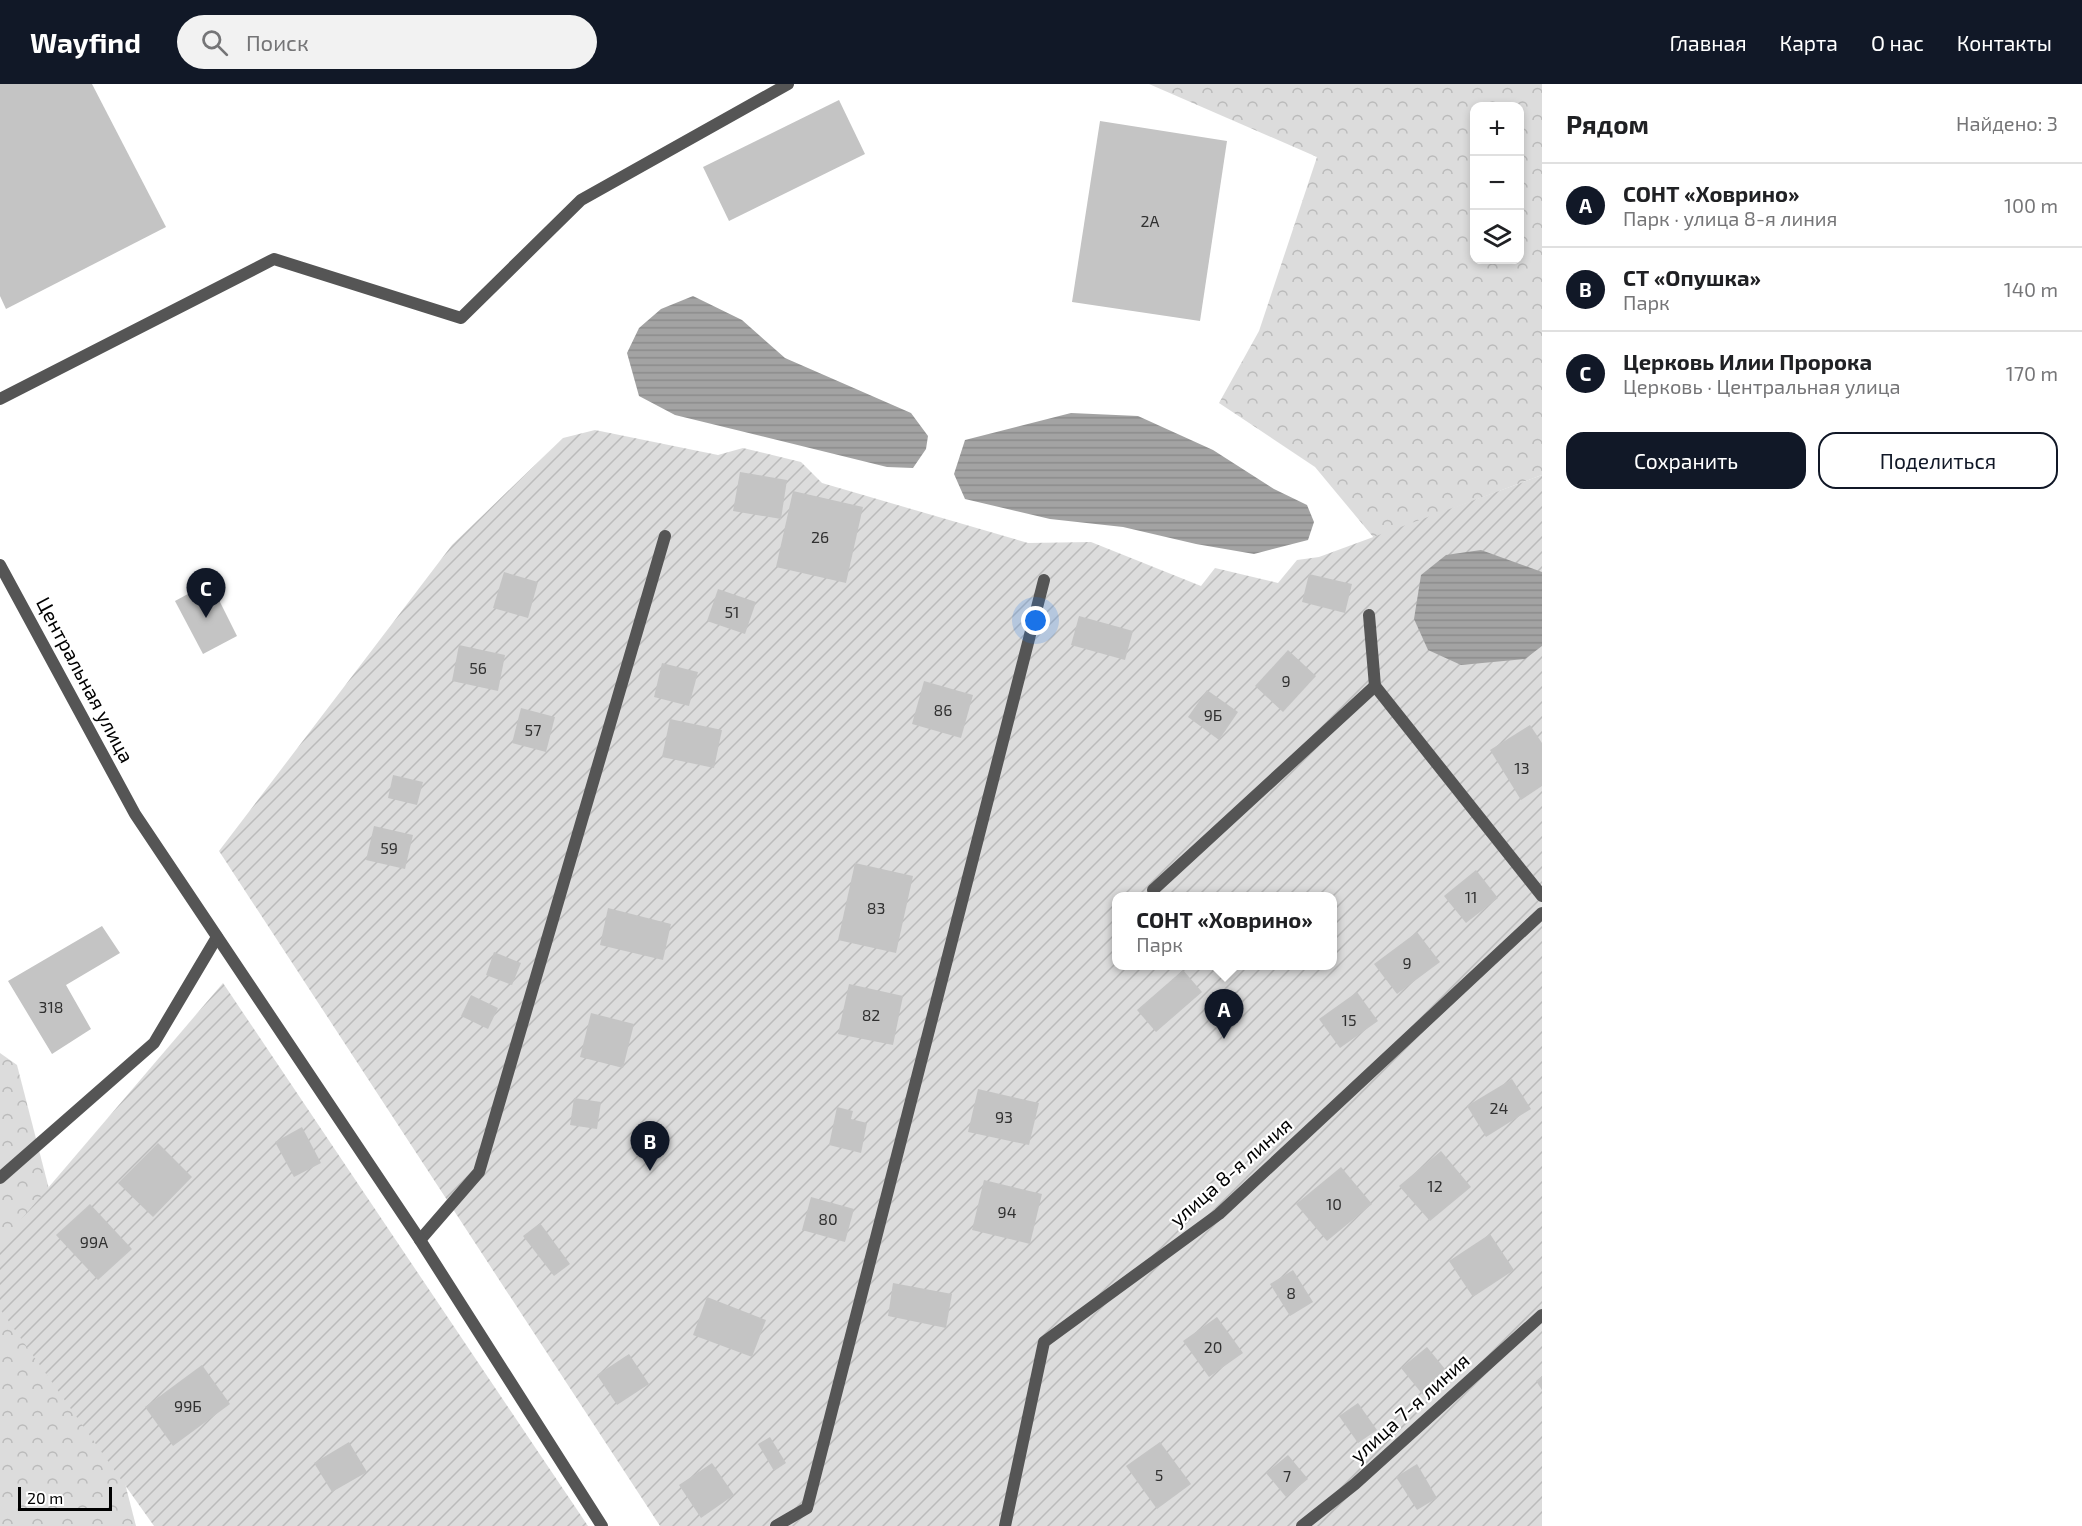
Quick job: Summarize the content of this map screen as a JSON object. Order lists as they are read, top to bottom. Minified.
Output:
{"streets":{"street":["Центральная улица","улица 8-я линия","улица 7-я линия"]},"house_numbers":["2А","26","51","56","9","86","9Б","57","13","59","11","83","9","318","82","15","24","93","12","10","94","80","99А","8","20","99Б","5","7"],"scale_bar":"20 m","page":{"header":"Wayfind","search":"Поиск","nav":["Главная","Карта","О нас","Контакты"],"heading":["Рядом","Найдено: 3"],"map_buttons":["+","−"],"list":[{"mark":"A","name":"СОНТ «Ховрино»","note":"Парк · улица 8-я линия","value":"100 m"},{"mark":"B","name":"СТ «Опушка»","note":"Парк","value":"140 m"},{"mark":"C","name":"Церковь Илии Пророка","note":"Церковь · Центральная улица","value":"170 m"}],"buttons":["Сохранить","Поделиться"],"pins":["C","A","B"],"popup":["СОНТ «Ховрино»","Парк"],"scale":"20 m"}}
